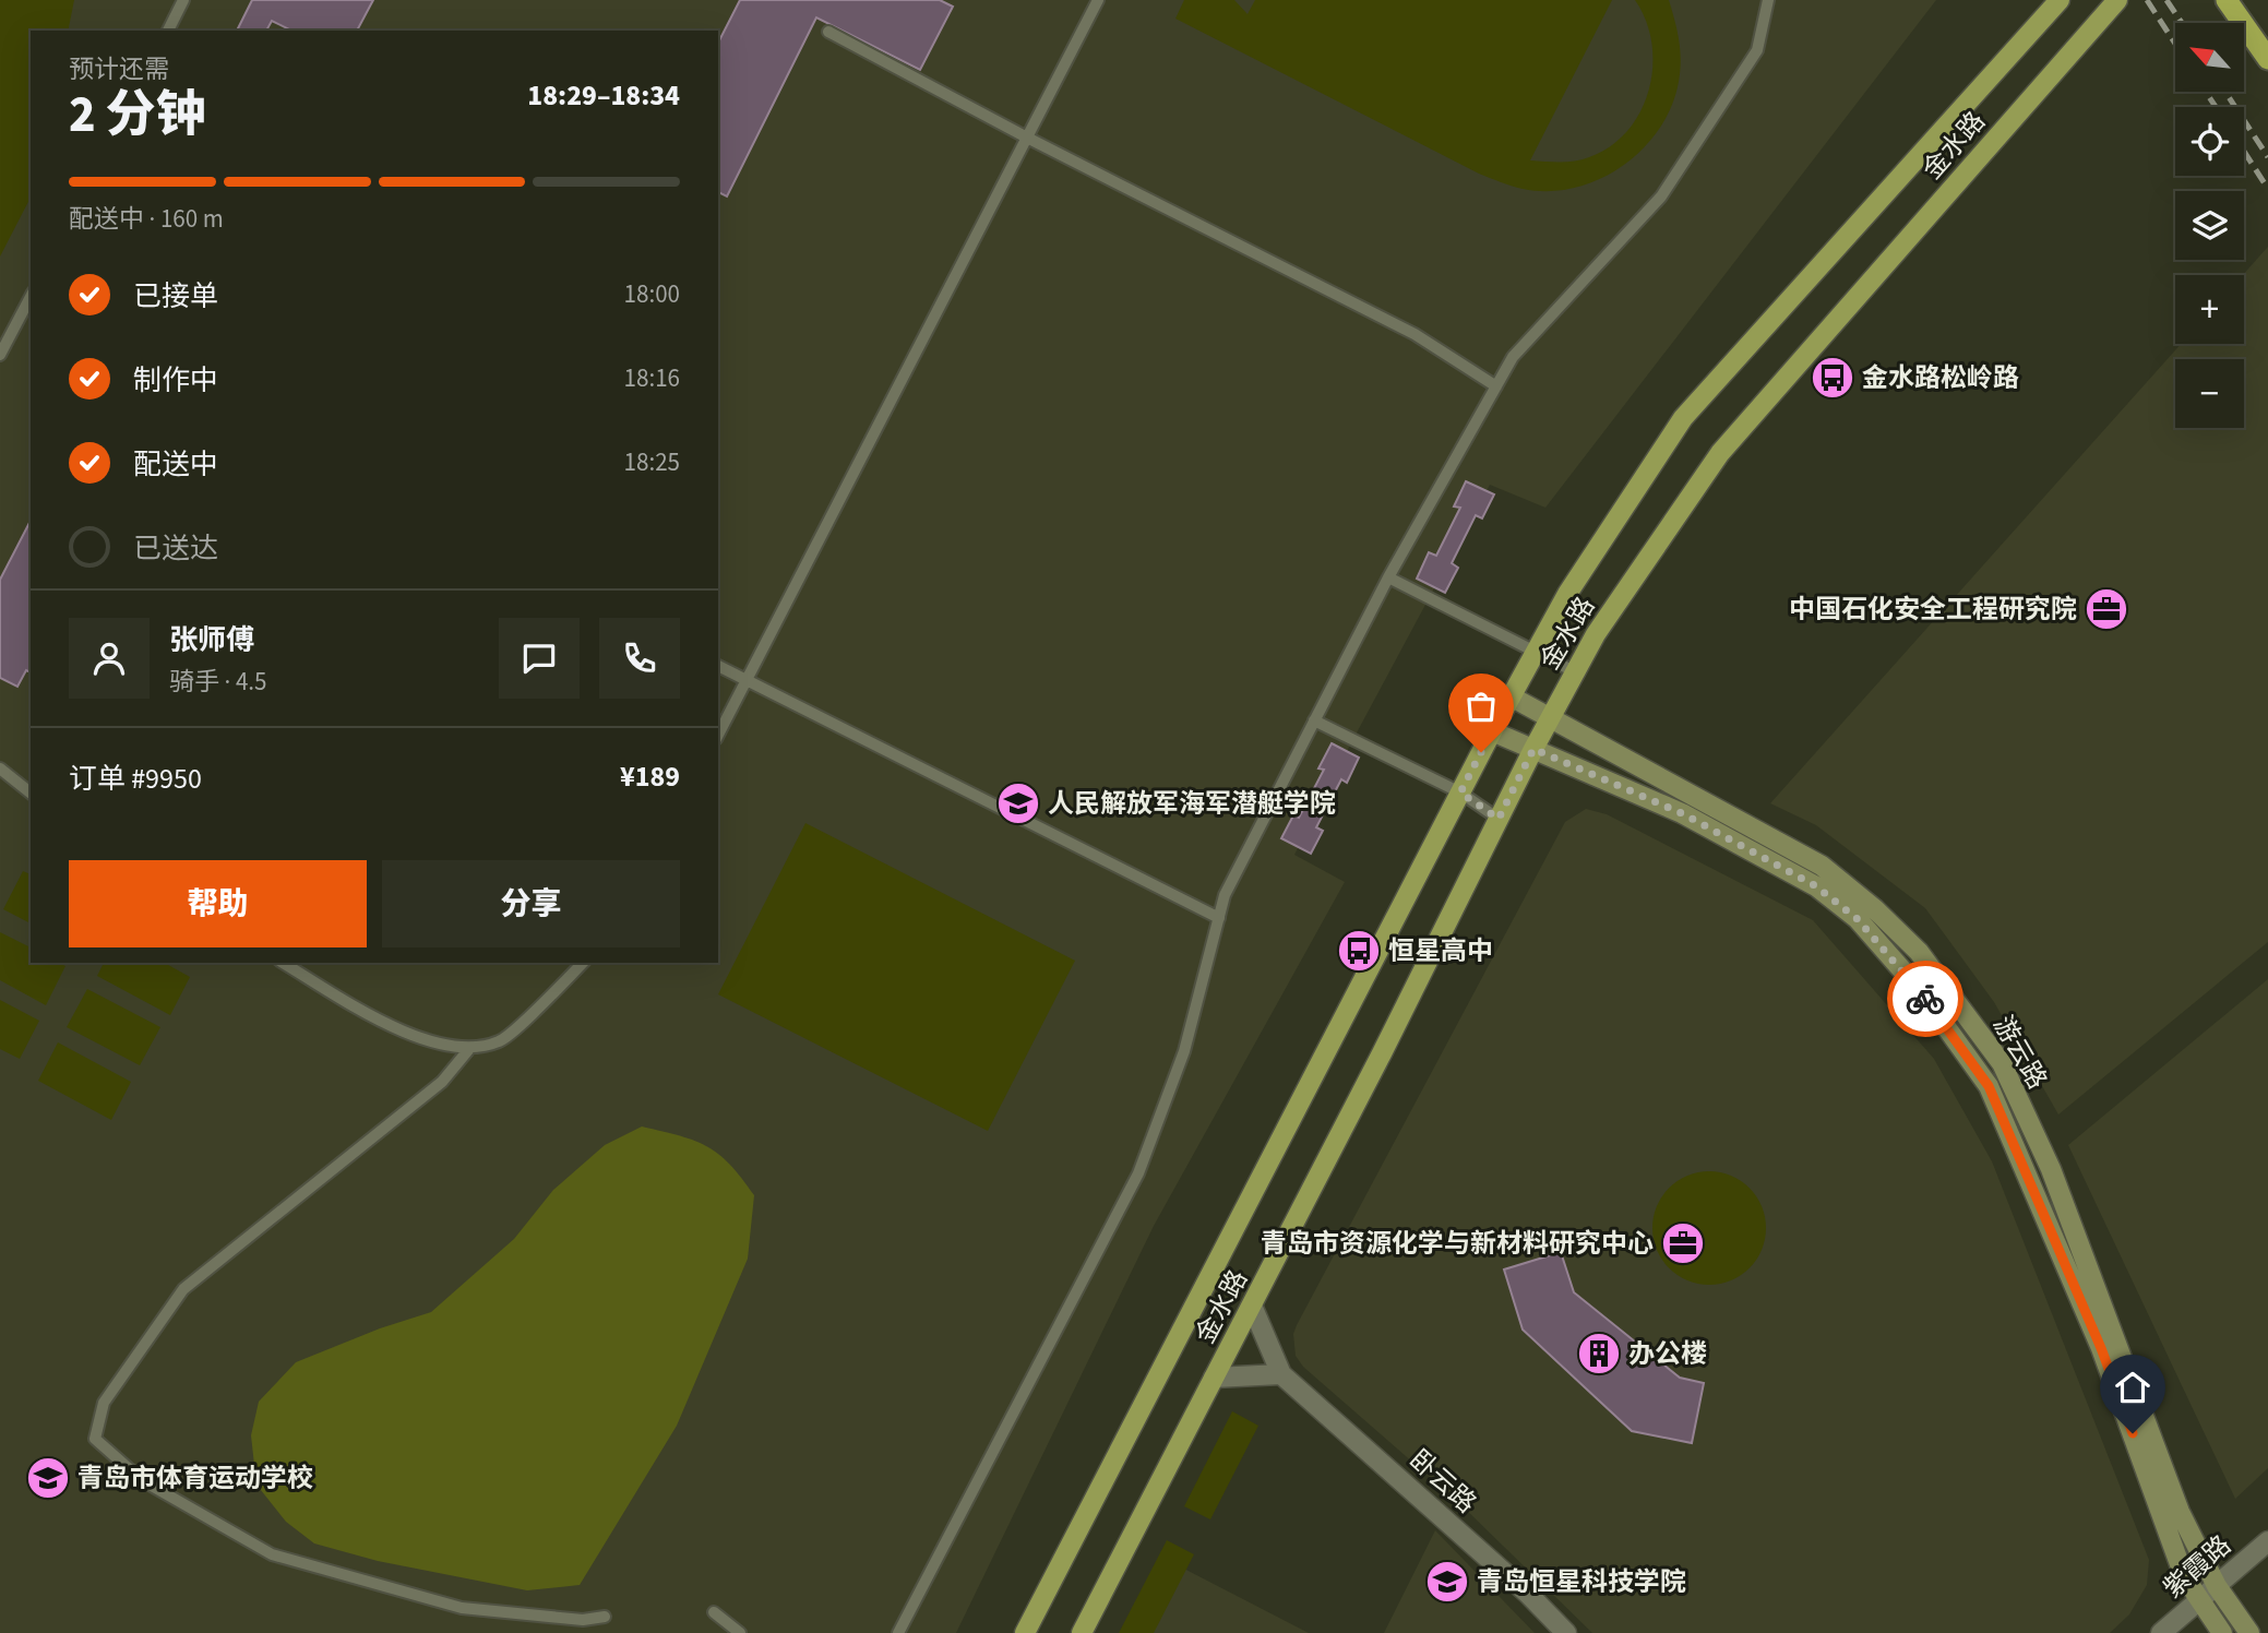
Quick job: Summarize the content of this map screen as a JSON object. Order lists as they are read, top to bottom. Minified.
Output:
{"streets":{"main road":["金水路","游云路"],"street":["卧云路","紫霞路"]},"crossings":[["金水路","游云路"],["金水路","卧云路"],["游云路","紫霞路"]],"places":{"bus stop":["金水路松岭路","恒星高中"],"office":["中国石化安全工程研究院","青岛市资源化学与新材料研究中心"],"school or university":["人民解放军海军潜艇学院","青岛市体育运动学校","青岛恒星科技学院"],"building":["办公楼"]},"north":"top left","page":{"map_buttons":["+","−"],"heading":["2 分钟","预计还需","18:29–18:34"],"panel":["张师傅","骑手 · 4.5","订单 #9950","¥189"],"bar":"配送中 · 160 m","list":[["已接单","18:00"],["制作中","18:16"],["配送中","18:25"],"已送达"],"buttons":["帮助","分享"]}}
